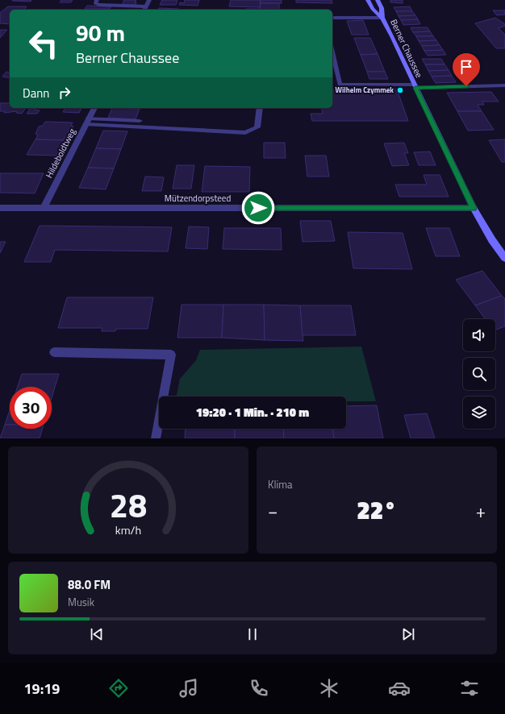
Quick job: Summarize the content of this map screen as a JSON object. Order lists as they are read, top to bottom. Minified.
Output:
{"streets":{"street":["Berner Chaussee","Hildeboldtweg","Mützendorpsteed"]},"crossings":[["Berner Chaussee","Mützendorpsteed"],["Hildeboldtweg","Mützendorpsteed"]],"places":["Wilhelm Czymmek"],"page":{"turn":["90 m","Berner Chaussee"],"then":"Dann","limit":"30","trip":"19:20 · 1 Min. · 210 m","tile":"Klima","heat":["−","22°","+"],"song":["88.0 FM","Musik"],"tabs":"19:19","gauge":["28","km/h"]}}
